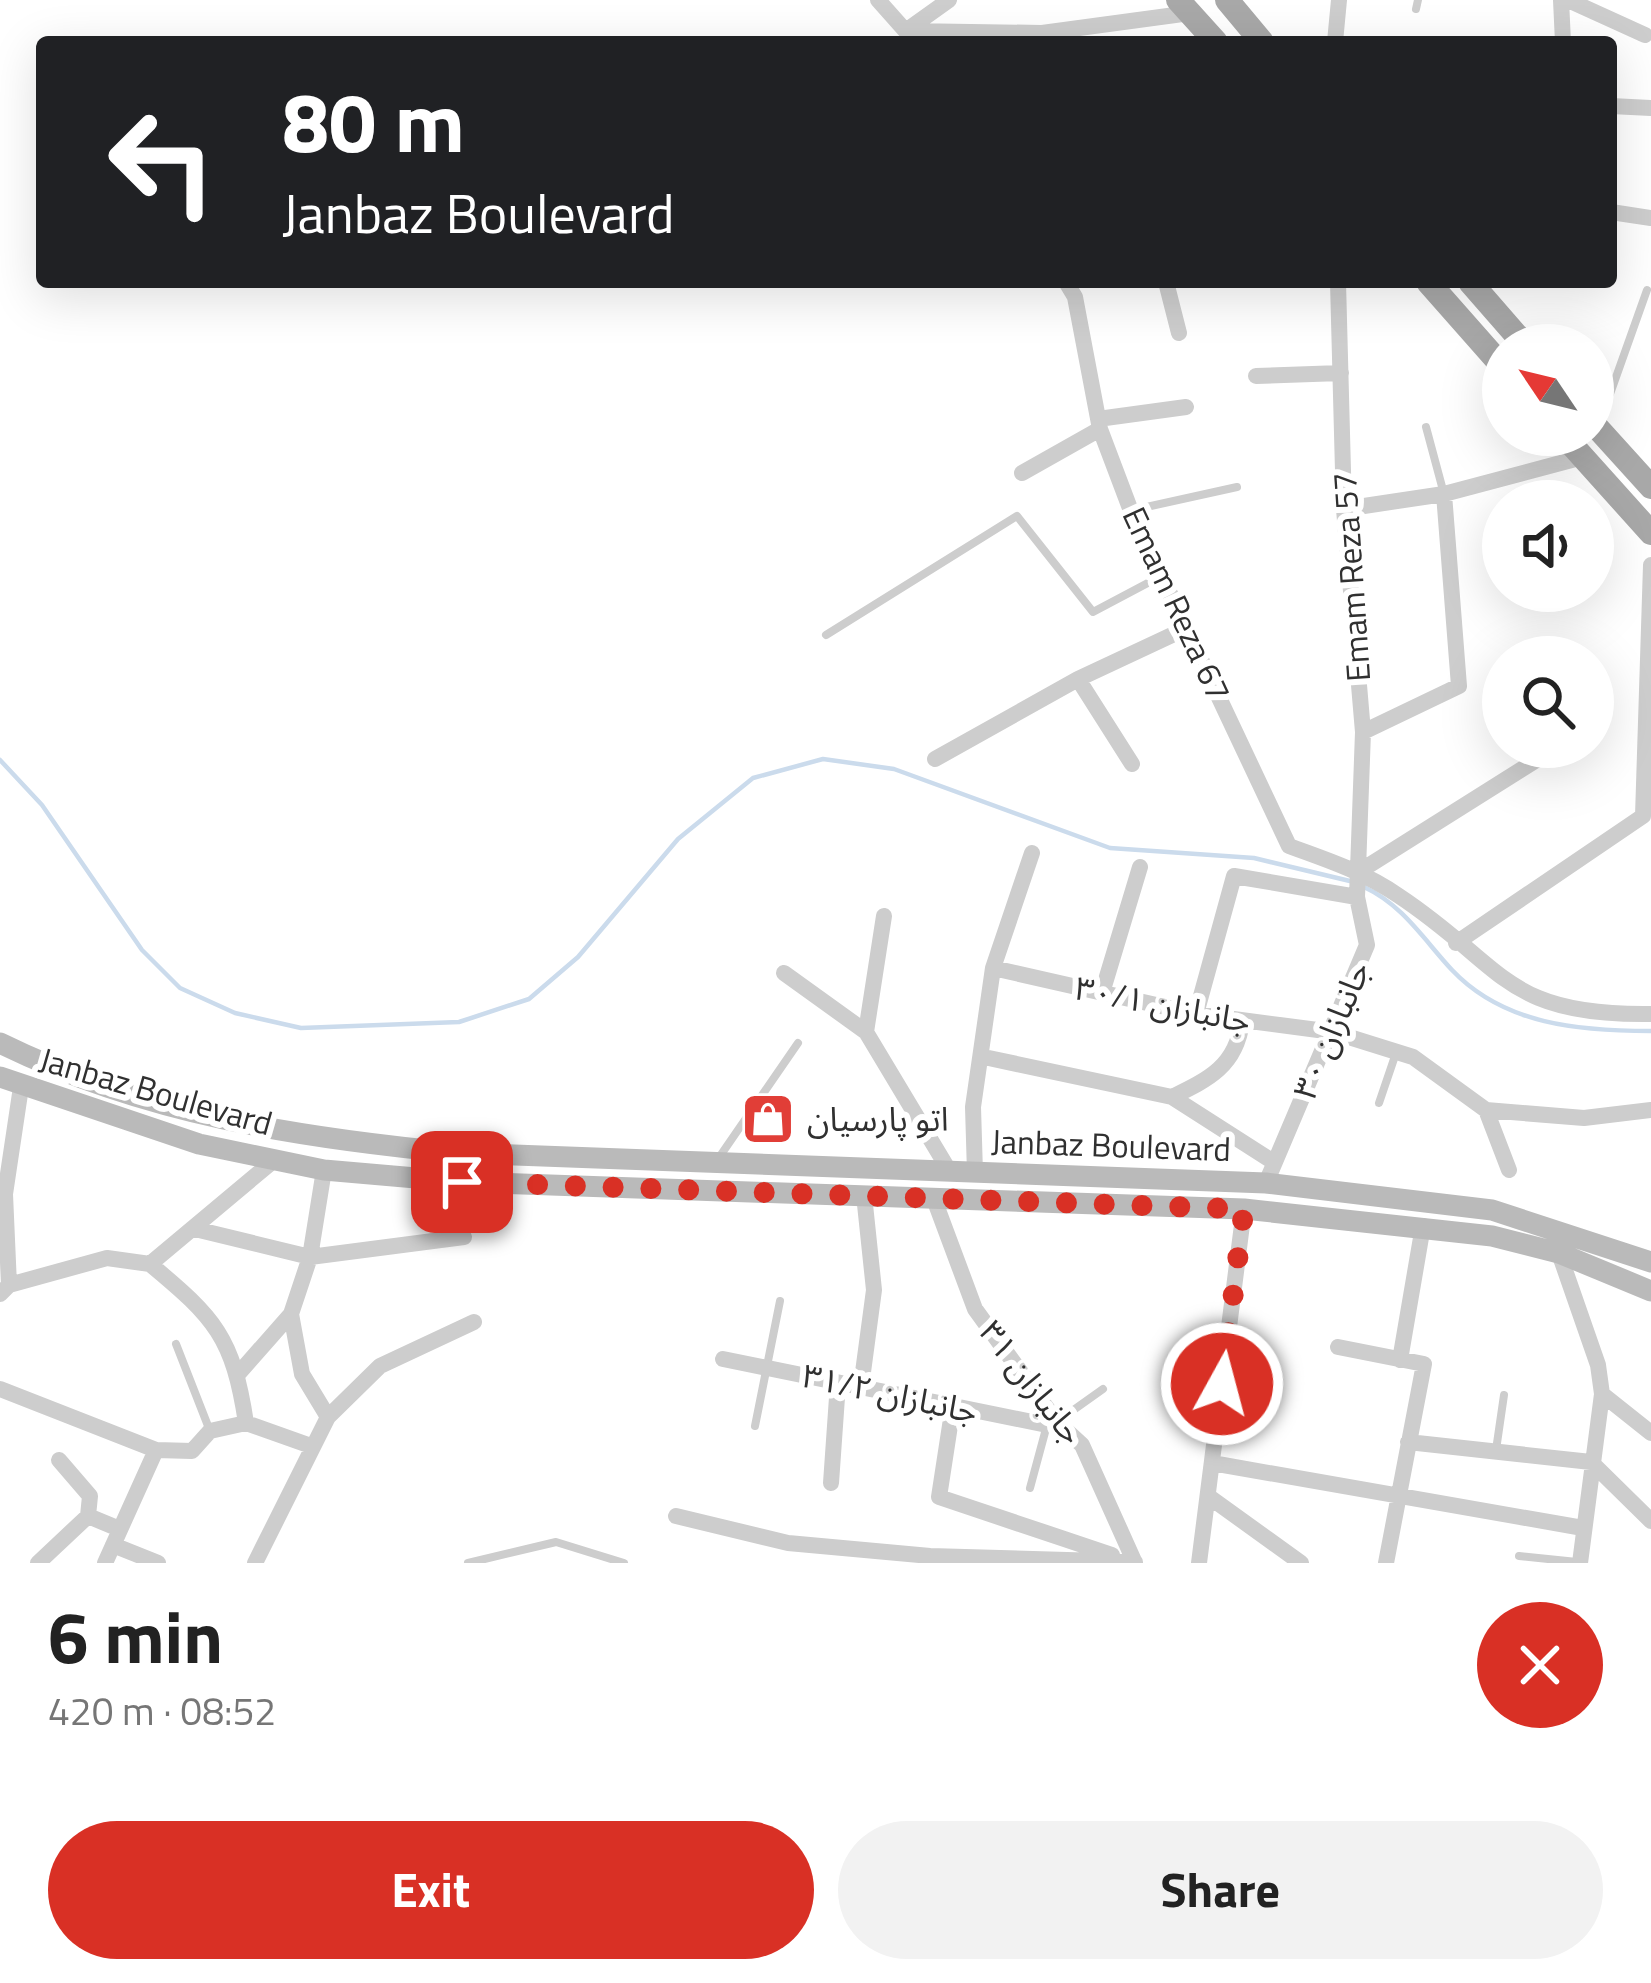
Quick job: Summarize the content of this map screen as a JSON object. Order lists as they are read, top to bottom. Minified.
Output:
{"streets":{"main road":["Janbaz Boulevard"],"street":["Emam Reza 57","Emam Reza 67","جانبازان ۳۰/۱","جانبازان ۳۰","جانبازان ۳۱","جانبازان ۳۱/۲"]},"crossings":[["Emam Reza 57","Emam Reza 67"],["Emam Reza 57","جانبازان ۳۰"],["Emam Reza 67","جانبازان ۳۰"],["جانبازان ۳۰/۱","جانبازان ۳۰"],["جانبازان ۳۰","Janbaz Boulevard"],["Janbaz Boulevard","جانبازان ۳۱"],["جانبازان ۳۱","جانبازان ۳۱/۲"]],"places":{"shop":["اتو پارسیان"]},"north":"top left","page":{"turn":["80 m","Janbaz Boulevard"],"heading":["6 min","420 m · 08:52"],"buttons":["Exit","Share"]}}
